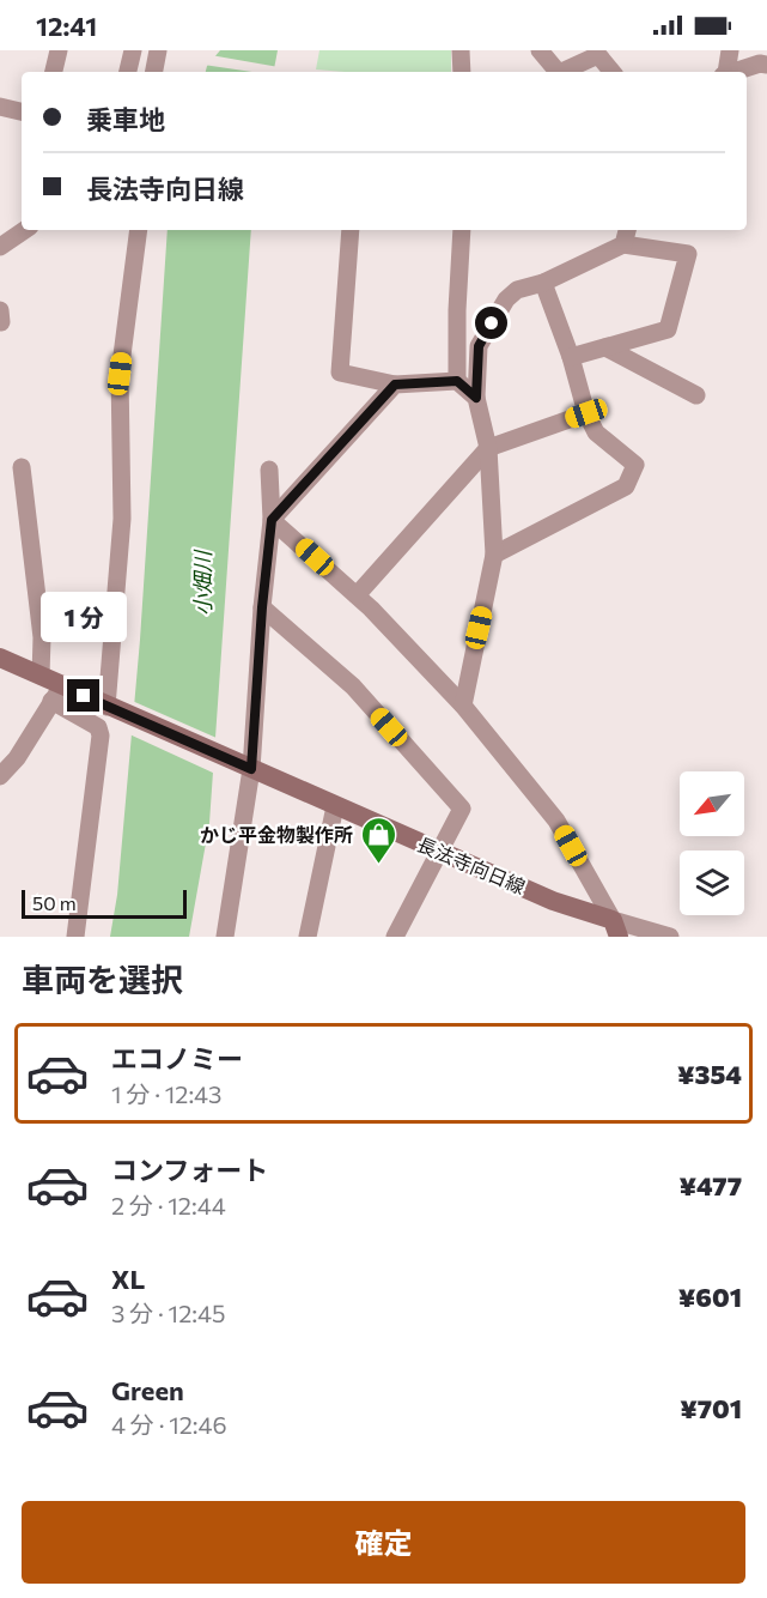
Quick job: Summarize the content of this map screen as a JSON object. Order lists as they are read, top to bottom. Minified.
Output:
{"streets":{"main road":["長法寺向日線"]},"water":["小畑川"],"places":{"shop":["かじ平金物製作所"]},"scale_bar":"50 m","north":"bottom left","page":{"status":"12:41","banner":["乗車地","長法寺向日線"],"bubble":"1 分","scale":"50 m","heading":"車両を選択","list":[{"name":"エコノミー","note":"1 分 · 12:43","value":"¥354"},{"name":"コンフォート","note":"2 分 · 12:44","value":"¥477"},{"name":"XL","note":"3 分 · 12:45","value":"¥601"},{"name":"Green","note":"4 分 · 12:46","value":"¥701"}],"buttons":"確定"}}
